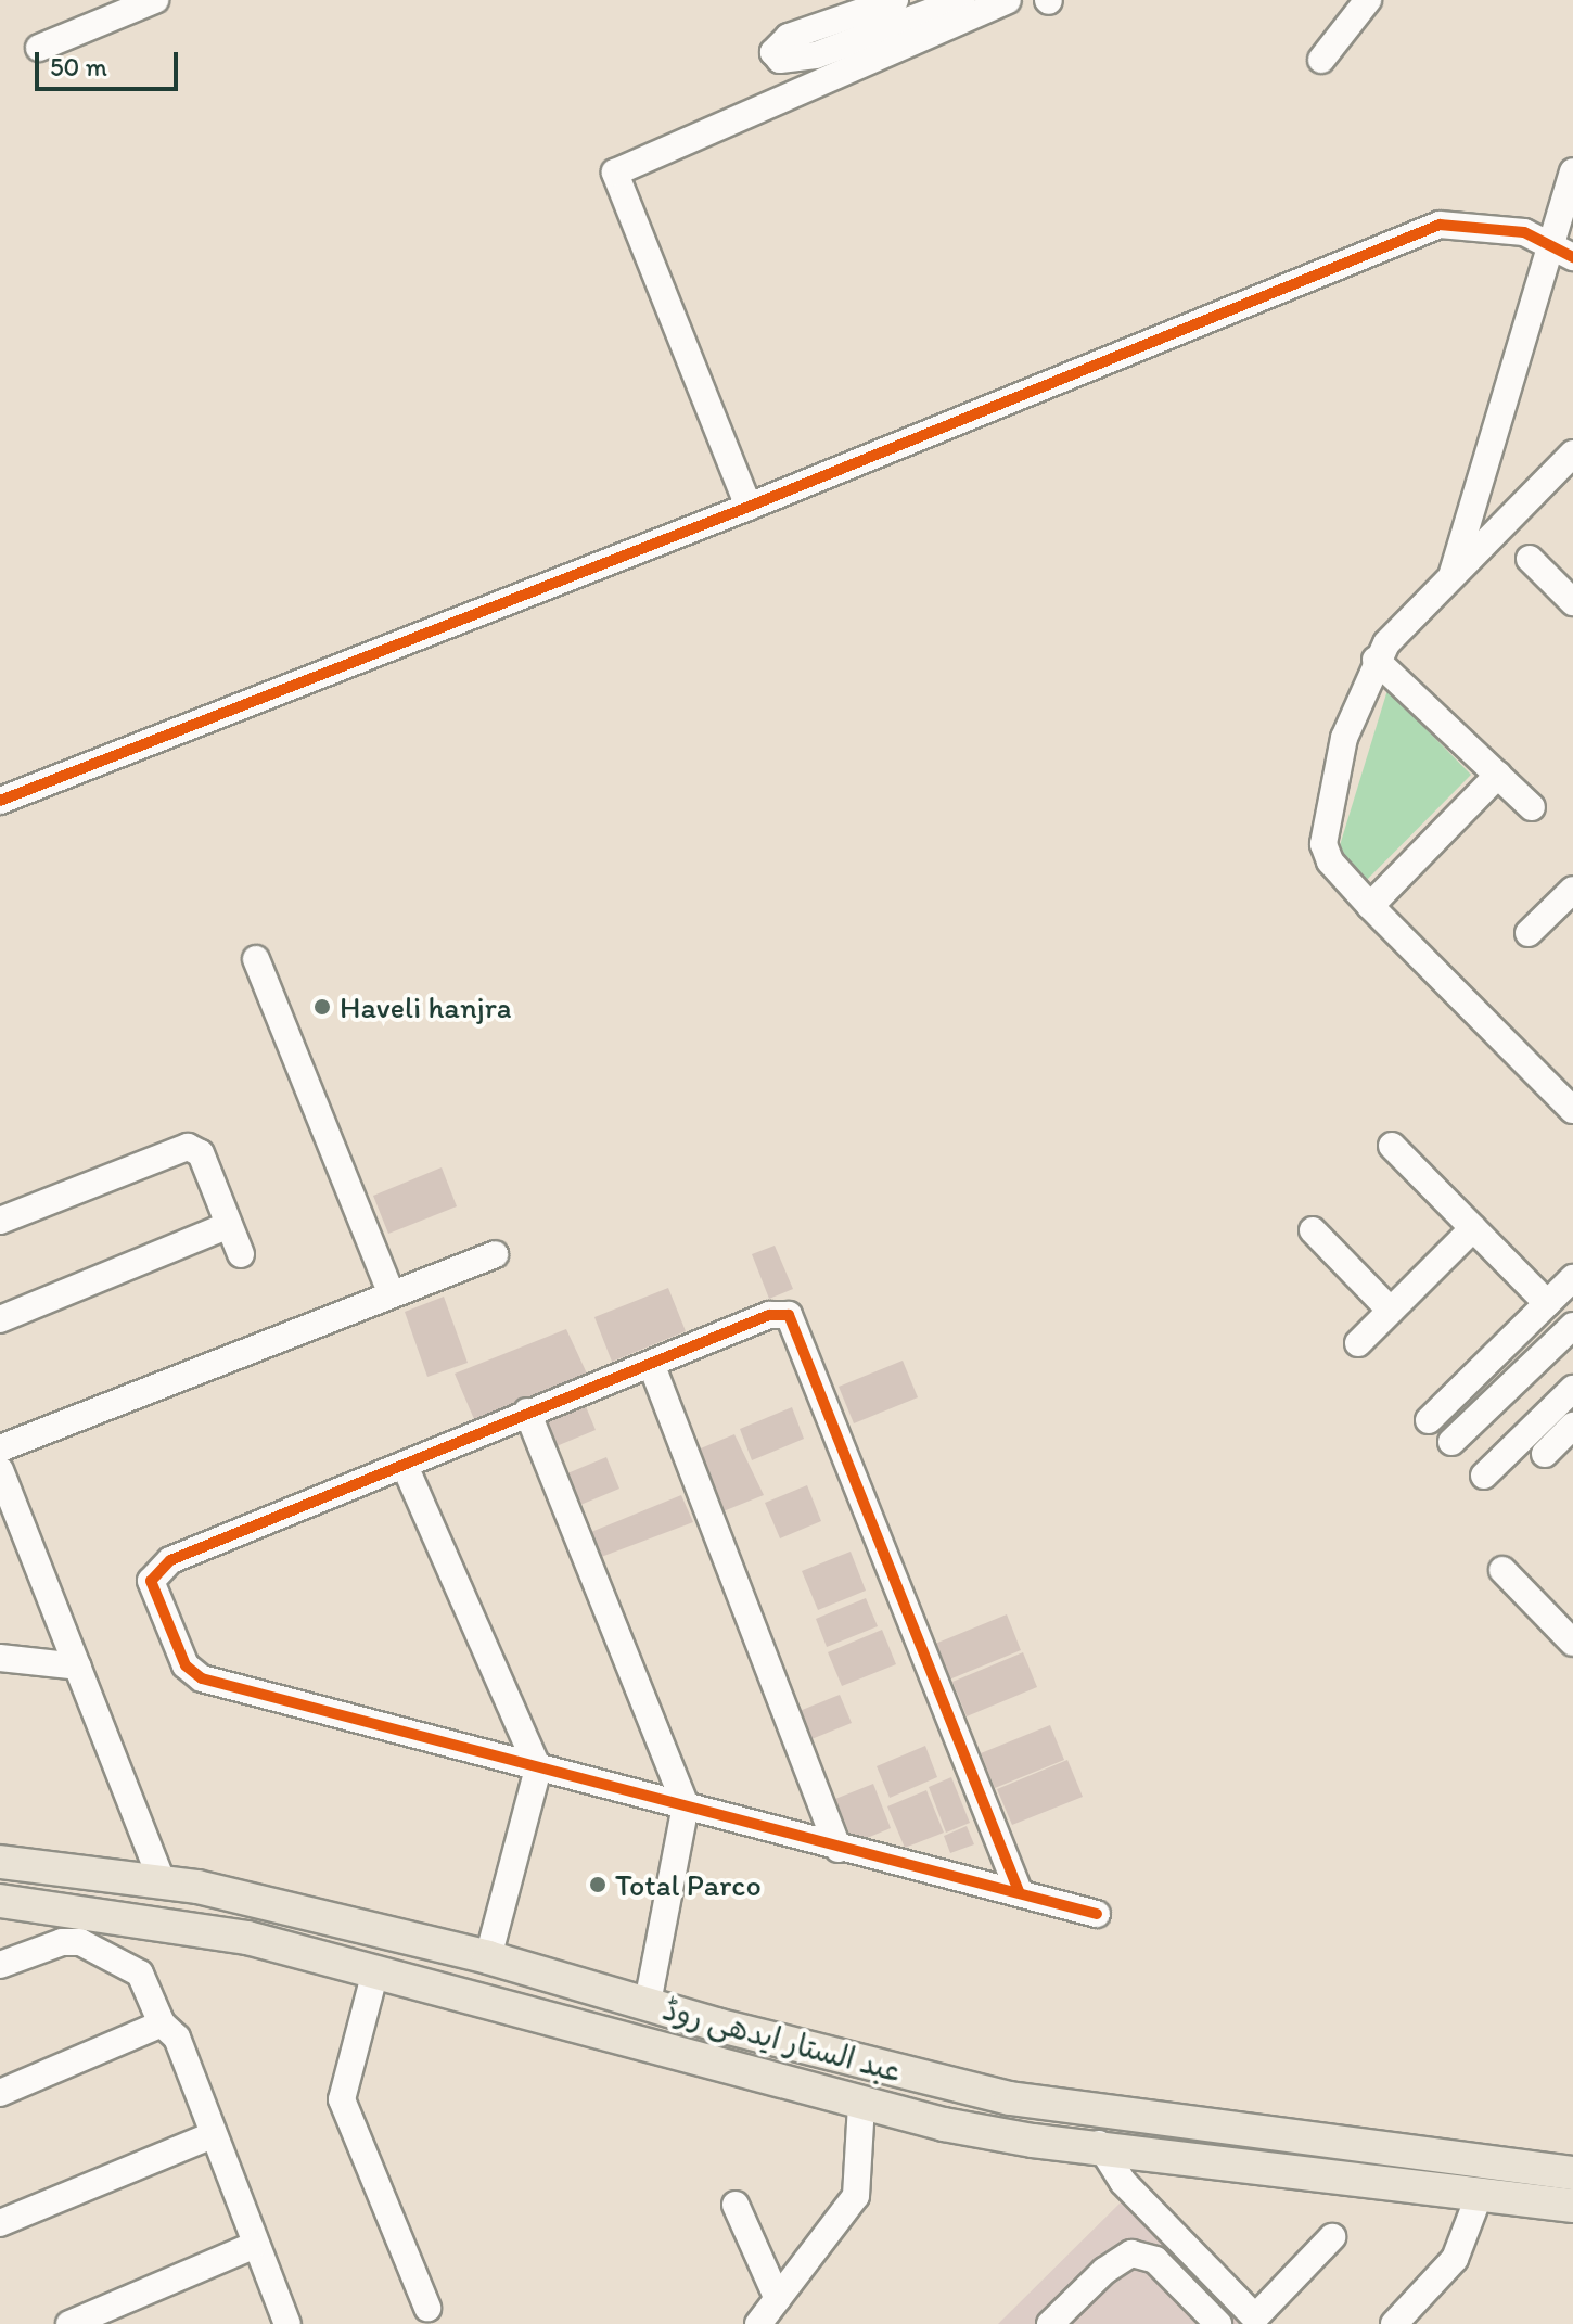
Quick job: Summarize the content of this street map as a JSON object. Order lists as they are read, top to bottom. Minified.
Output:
{"streets":{"main road":["عبد الستار ایدھی روڈ"]},"places":["Haveli hanjra","Total Parco"],"scale_bar":"50 m"}
